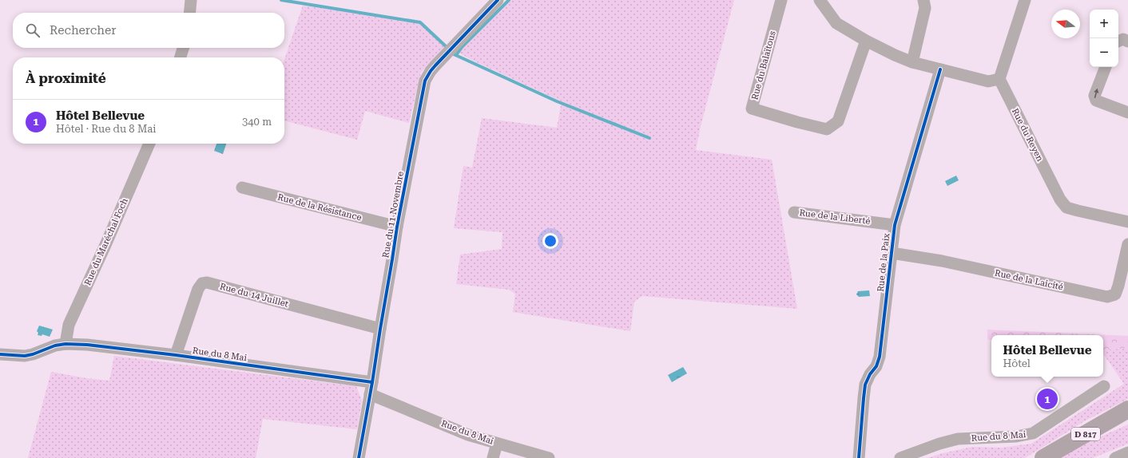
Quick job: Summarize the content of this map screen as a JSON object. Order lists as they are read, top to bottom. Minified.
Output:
{"streets":{"main road":["D 817"],"street":["Rue du Balaïtous","Rue du Reyen","Rue de la Résistance","Rue du 11 Novembre","Rue de la Liberté","Rue du Maréchal Foch","Rue de la Paix","Rue de la Laicité","Rue du 14 Juillet","Rue du 8 Mai"]},"crossings":[["Rue de la Résistance","Rue du 11 Novembre"],["Rue du 11 Novembre","Rue du 14 Juillet"],["Rue du 11 Novembre","Rue du 8 Mai"],["Rue de la Liberté","Rue de la Paix"],["Rue du Maréchal Foch","Rue du 8 Mai"],["Rue de la Paix","Rue de la Laicité"],["Rue du 14 Juillet","Rue du 8 Mai"]],"north":"left","page":{"map_buttons":["+","−"],"search":"Rechercher","heading":"À proximité","list":[{"mark":"1","name":"Hôtel Bellevue","note":"Hôtel · Rue du 8 Mai","value":"340 m"}],"popup":["Hôtel Bellevue","Hôtel"],"pins":"1"}}
